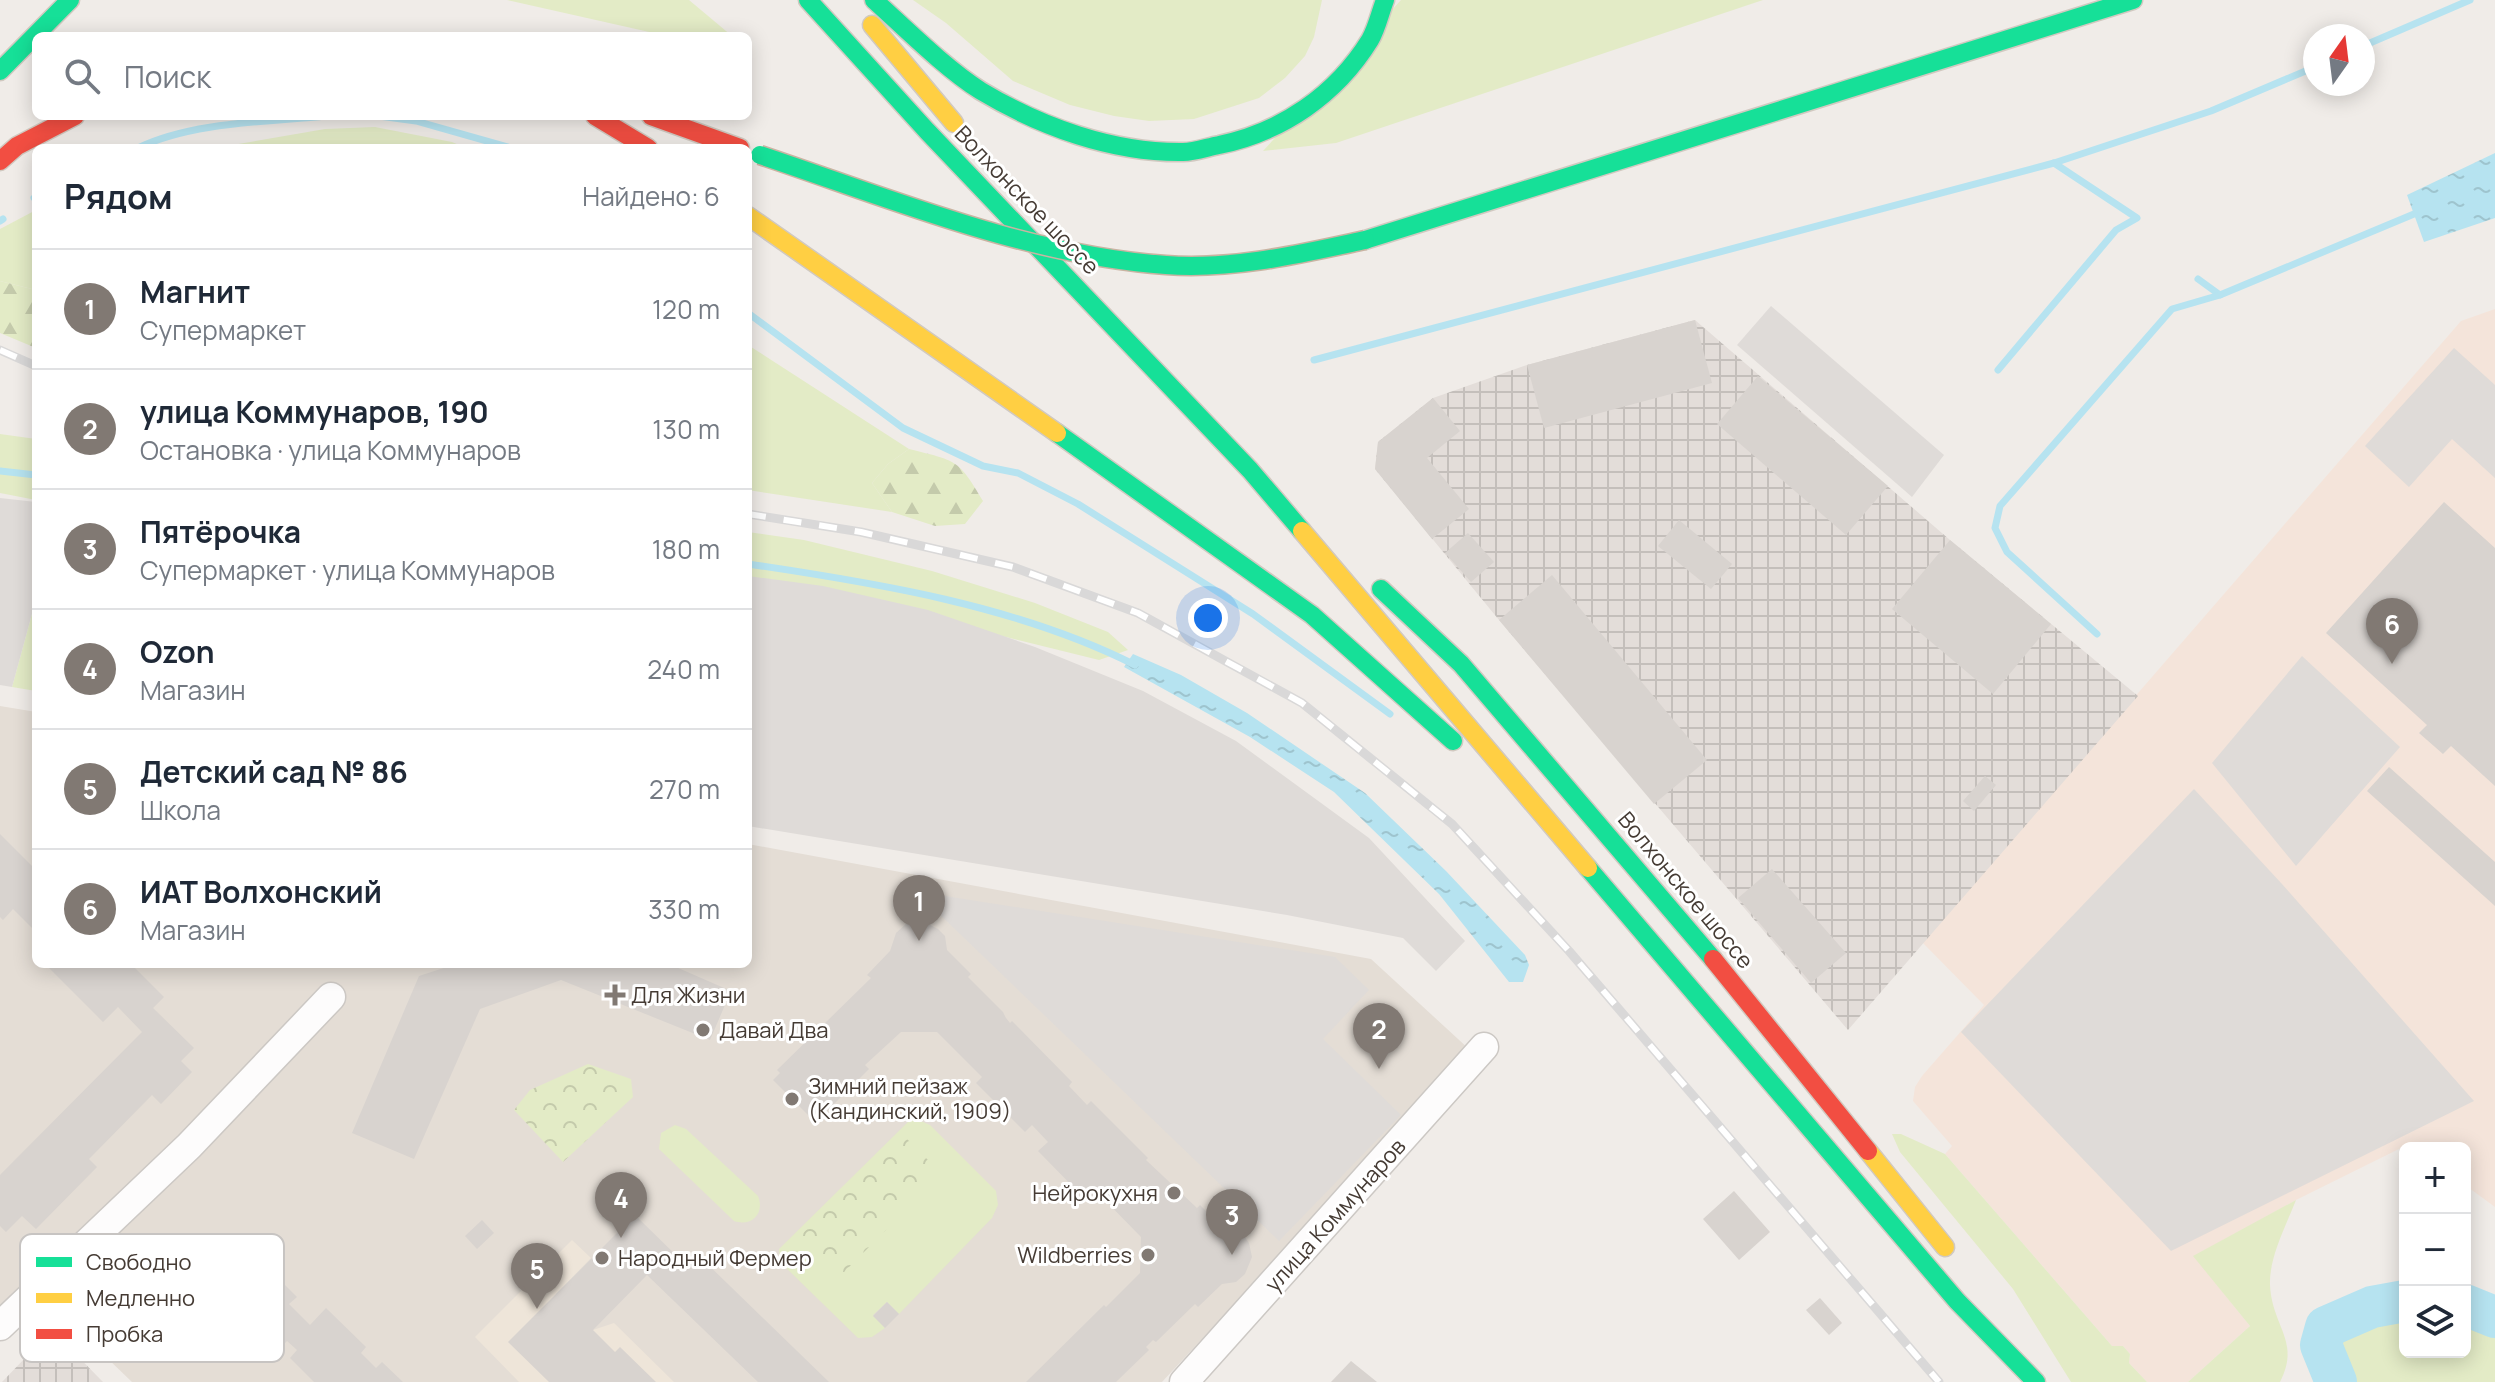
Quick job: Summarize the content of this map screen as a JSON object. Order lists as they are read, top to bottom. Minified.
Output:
{"streets":{"main road":["Волхонское шоссе"],"street":["улица Коммунаров"]},"places":{"health":["Для Жизни"],"other":["Давай Два","Зимний пейзаж (Кандинский, 1909)","Нейрокухня","Wildberries","Народный Фермер"]},"legend":["Свободно","Медленно","Пробка"],"north":"top","page":{"search":"Поиск","heading":["Рядом","Найдено: 6"],"list":[{"mark":"1","name":"Магнит","note":"Супермаркет","value":"120 m"},{"mark":"2","name":"улица Коммунаров, 190","note":"Остановка · улица Коммунаров","value":"130 m"},{"mark":"3","name":"Пятёрочка","note":"Супермаркет · улица Коммунаров","value":"180 m"},{"mark":"4","name":"Ozon","note":"Магазин","value":"240 m"},{"mark":"5","name":"Детский сад № 86","note":"Школа","value":"270 m"},{"mark":"6","name":"ИАТ Волхонский","note":"Магазин","value":"330 m"}],"pins":["6","1","2","4","3","5"],"map_buttons":["+","−"]}}
